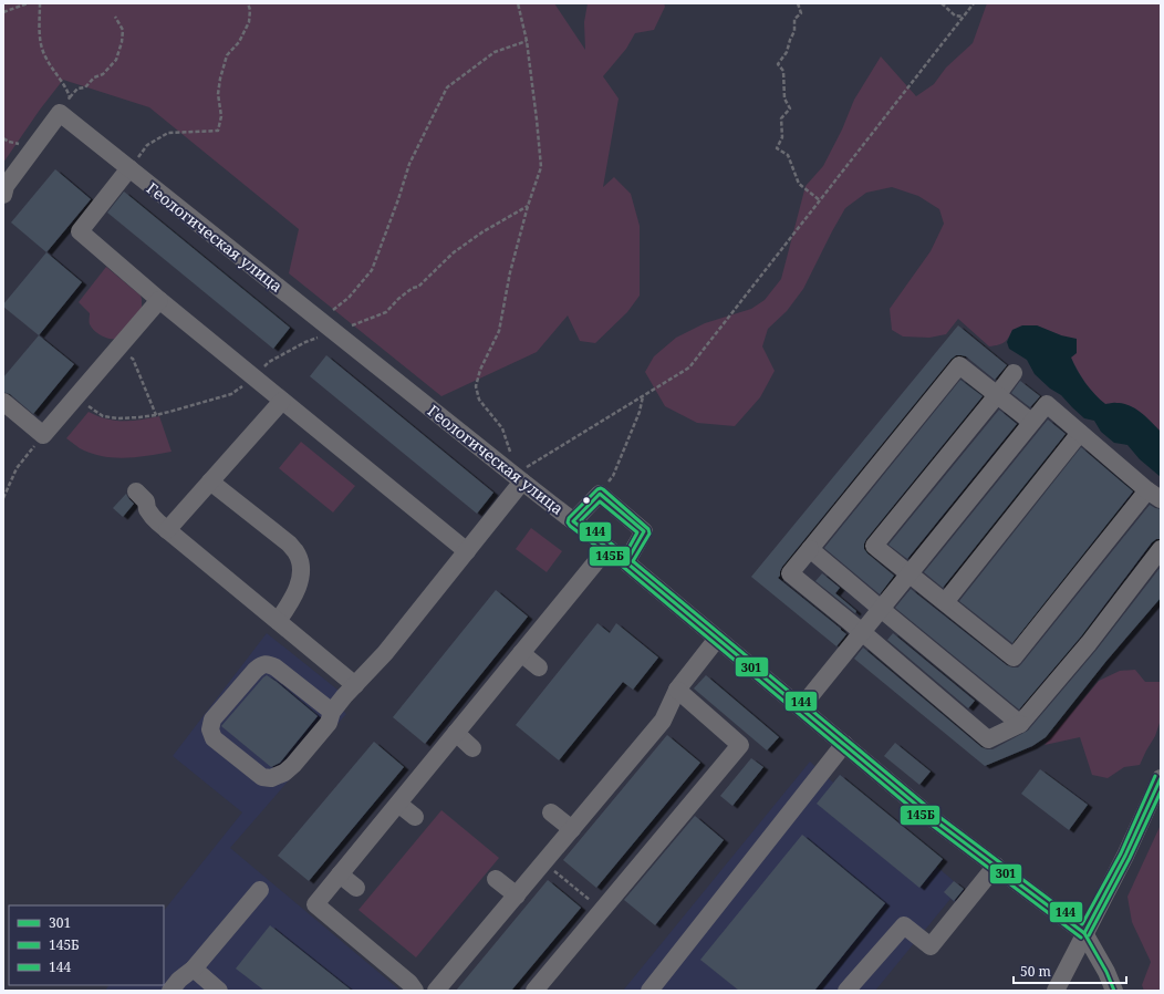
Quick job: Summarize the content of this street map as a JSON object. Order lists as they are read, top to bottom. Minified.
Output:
{"streets":{"street":["Геологическая улица"]},"lines":["transit line 145Б","transit line 301","transit line 144"],"legend":["301","145Б","144"],"scale_bar":"50 m"}
